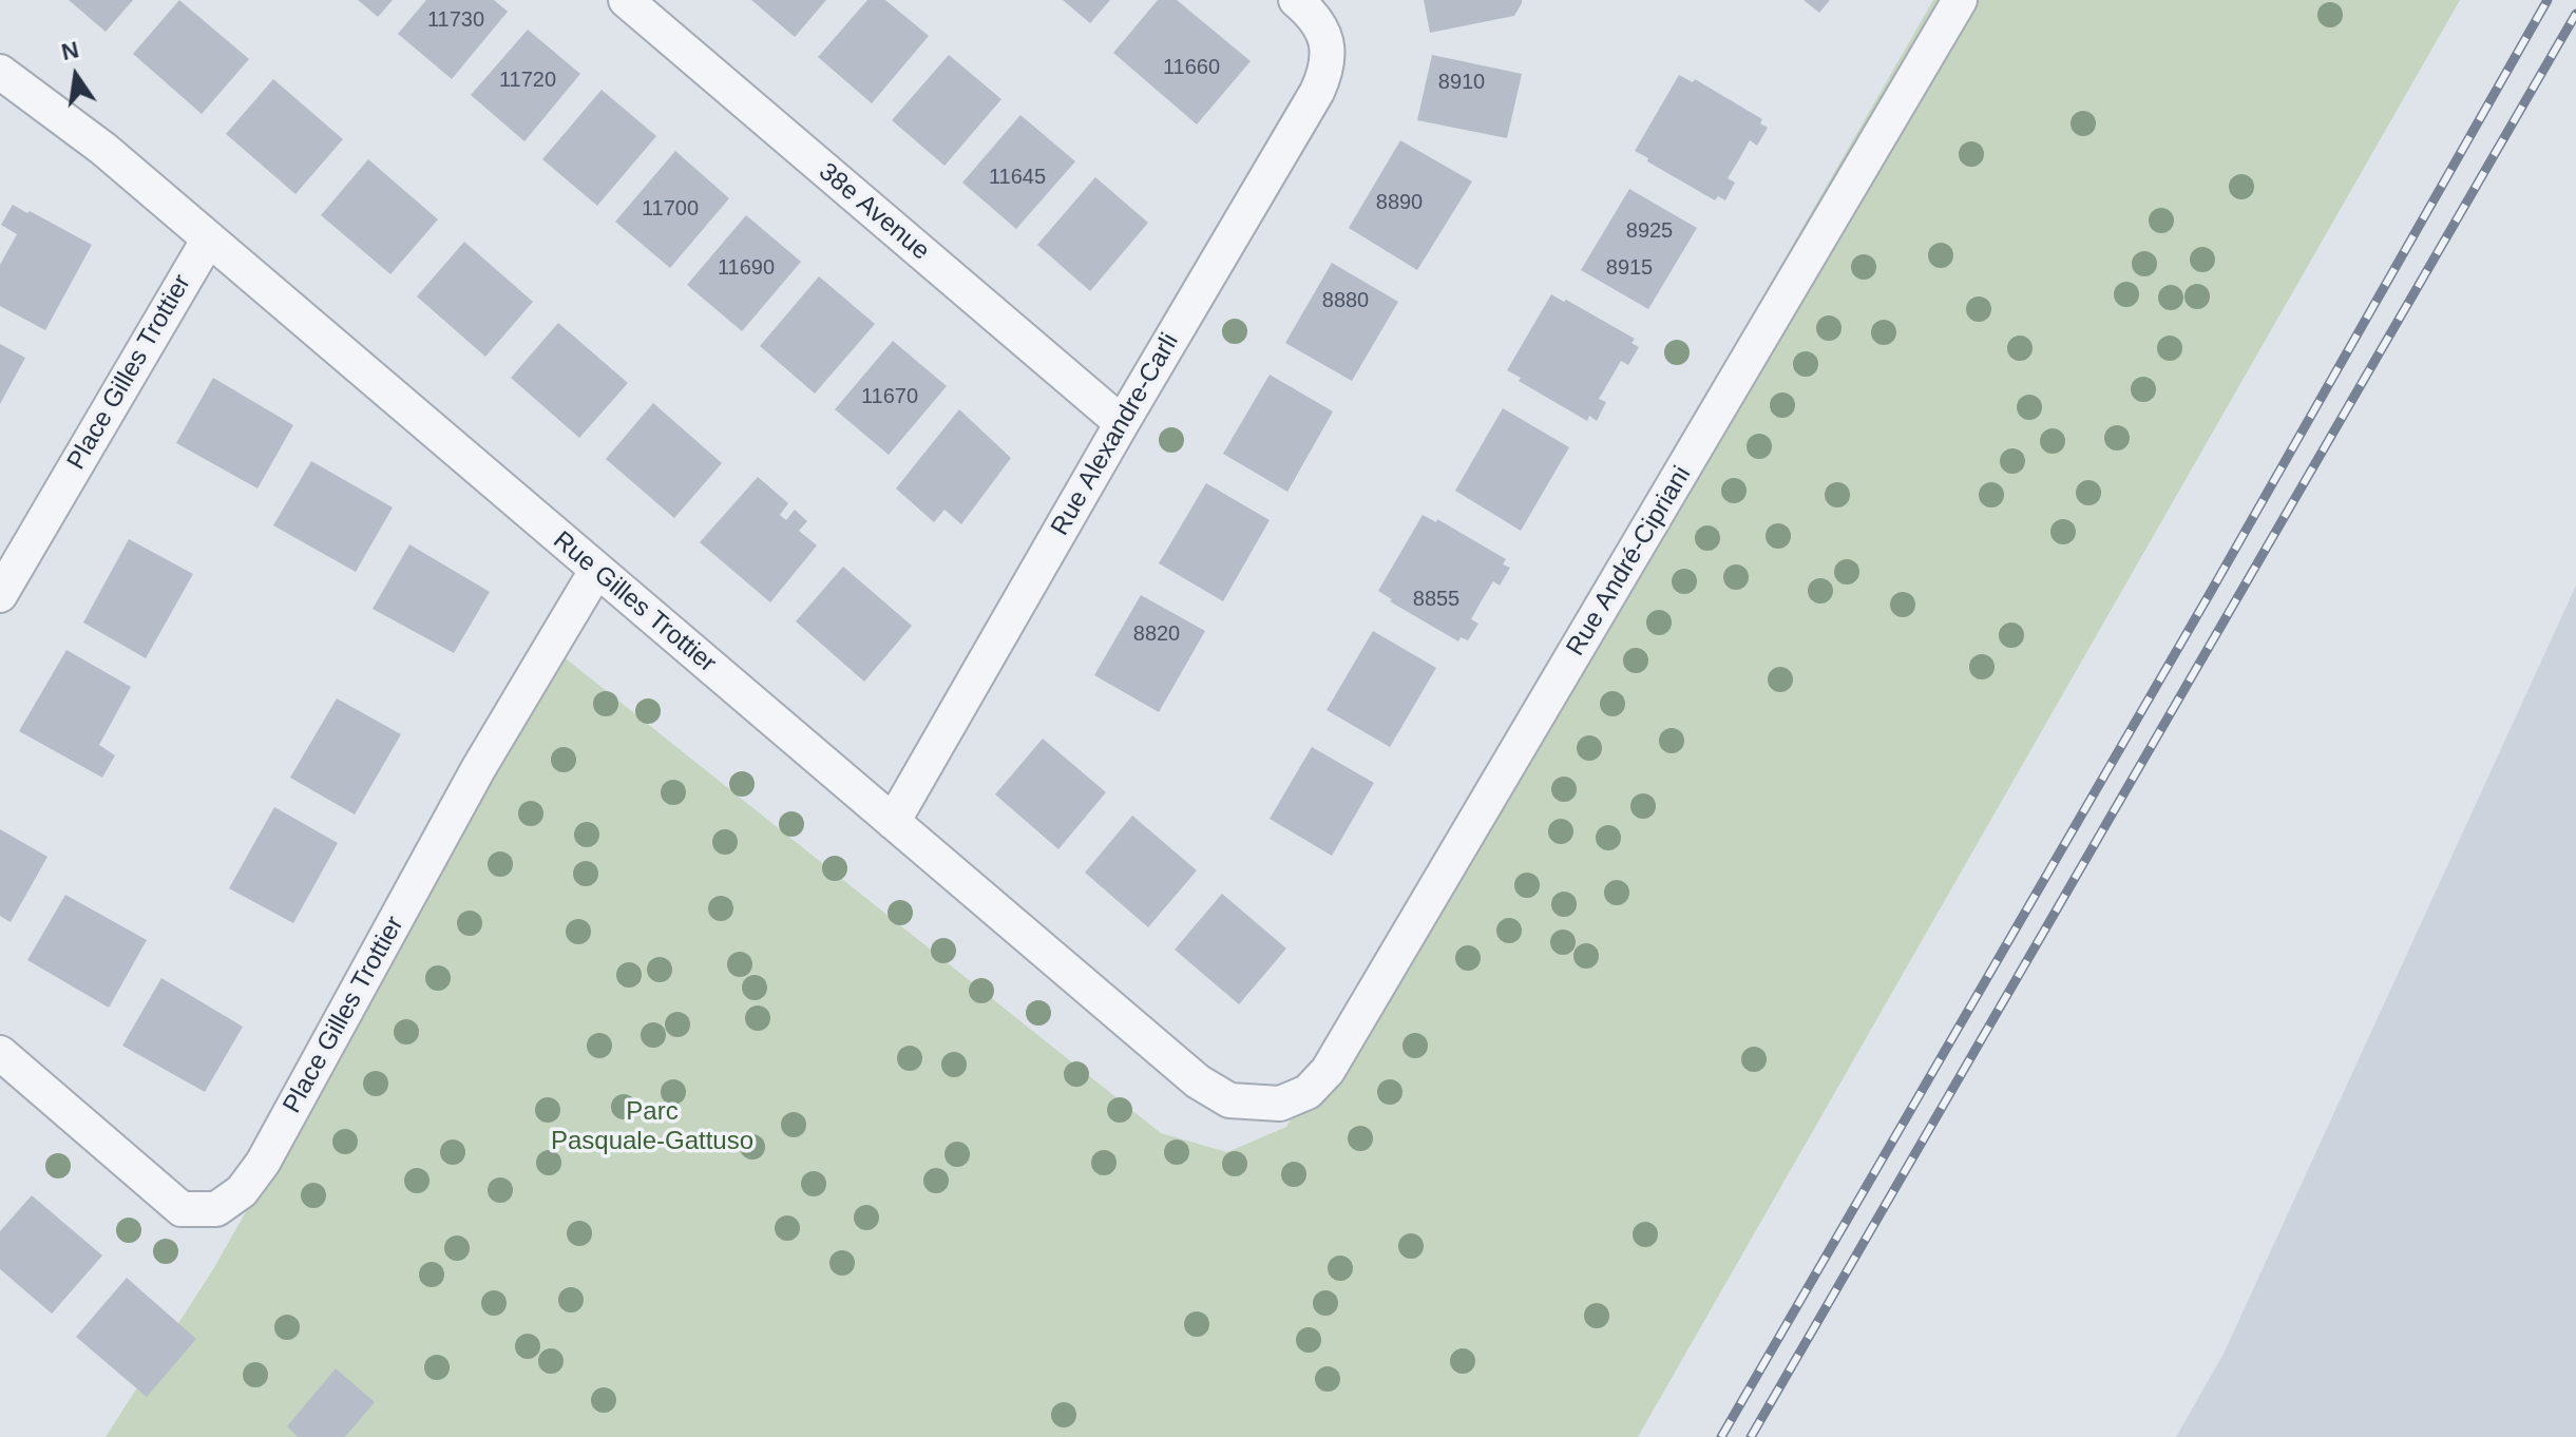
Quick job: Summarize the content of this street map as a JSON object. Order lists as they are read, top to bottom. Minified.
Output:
{"streets":{"street":["38e Avenue","Place Gilles Trottier","Rue Alexandre-Carli","Rue André-Cipriani","Rue Gilles Trottier"]},"crossings":[["38e Avenue","Rue Alexandre-Carli"],["Place Gilles Trottier","Rue Gilles Trottier"],["Rue Alexandre-Carli","Rue Gilles Trottier"],["Rue André-Cipriani","Rue Gilles Trottier"]],"parks":["Parc Pasquale-Gattuso"],"house_numbers":["11730","11660","11720","8910","11645","8890","11700","8925","11690","8915","8880","11670","8855","8820"],"north":"top"}
